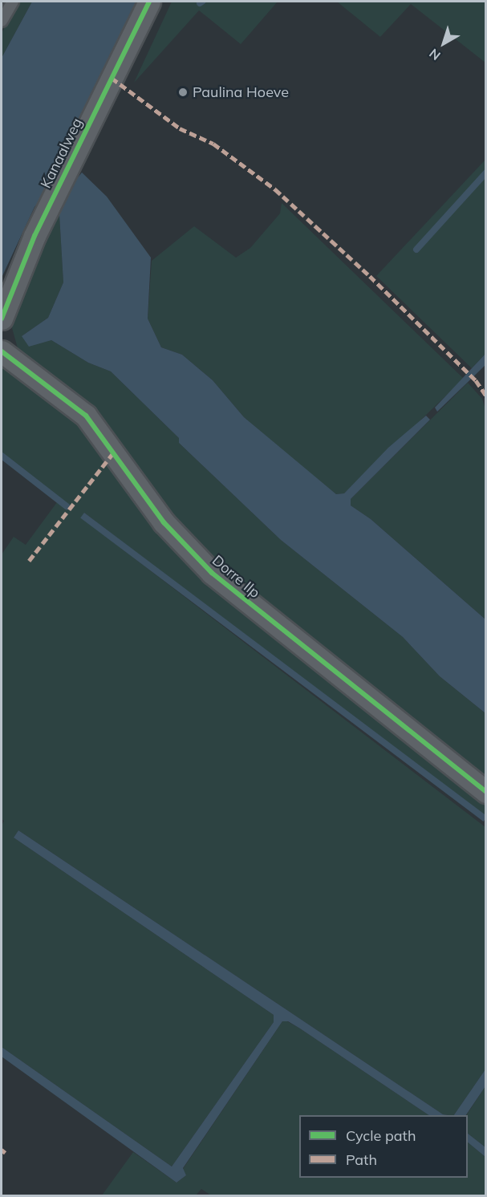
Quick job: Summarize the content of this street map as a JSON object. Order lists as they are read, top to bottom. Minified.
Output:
{"streets":{"street":["Kanaalweg","Dorre Ilp"]},"places":["Paulina Hoeve"],"legend":["Cycle path","Path"],"north":"bottom left"}
